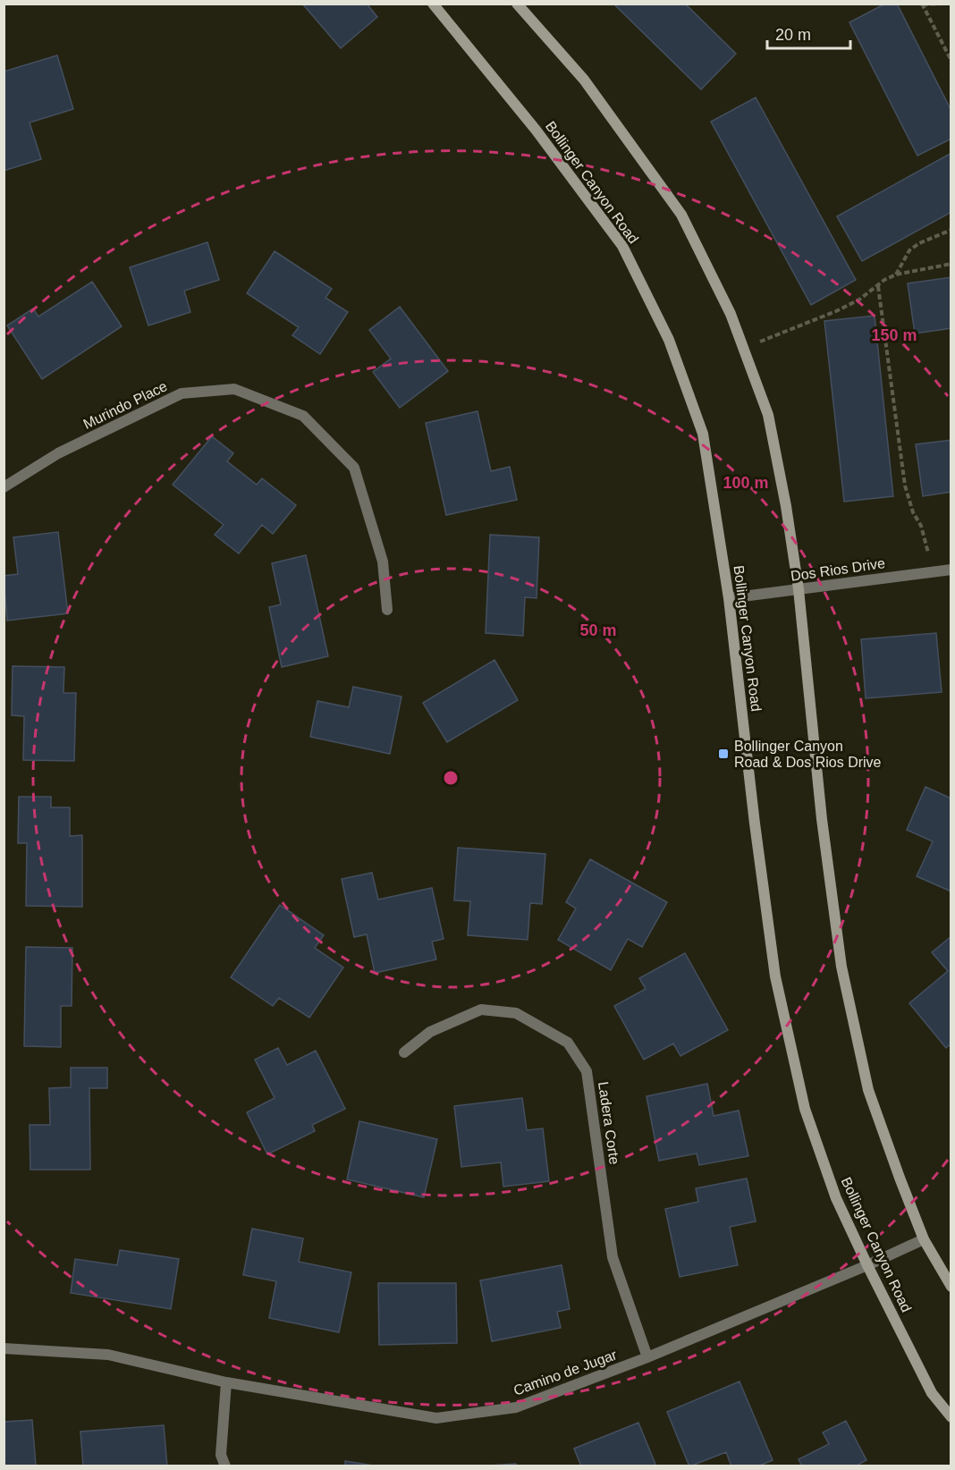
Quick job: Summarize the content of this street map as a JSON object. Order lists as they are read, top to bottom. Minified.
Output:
{"streets":{"main road":["Bollinger Canyon Road"],"street":["Murindo Place","Dos Rios Drive","Ladera Corte","Camino de Jugar"]},"crossings":[["Bollinger Canyon Road","Dos Rios Drive"],["Bollinger Canyon Road","Camino de Jugar"],["Ladera Corte","Camino de Jugar"]],"places":{"transit":["Bollinger Canyon Road & Dos Rios Drive"]},"scale_bar":"20 m","rings":["150 m","100 m","50 m"]}
